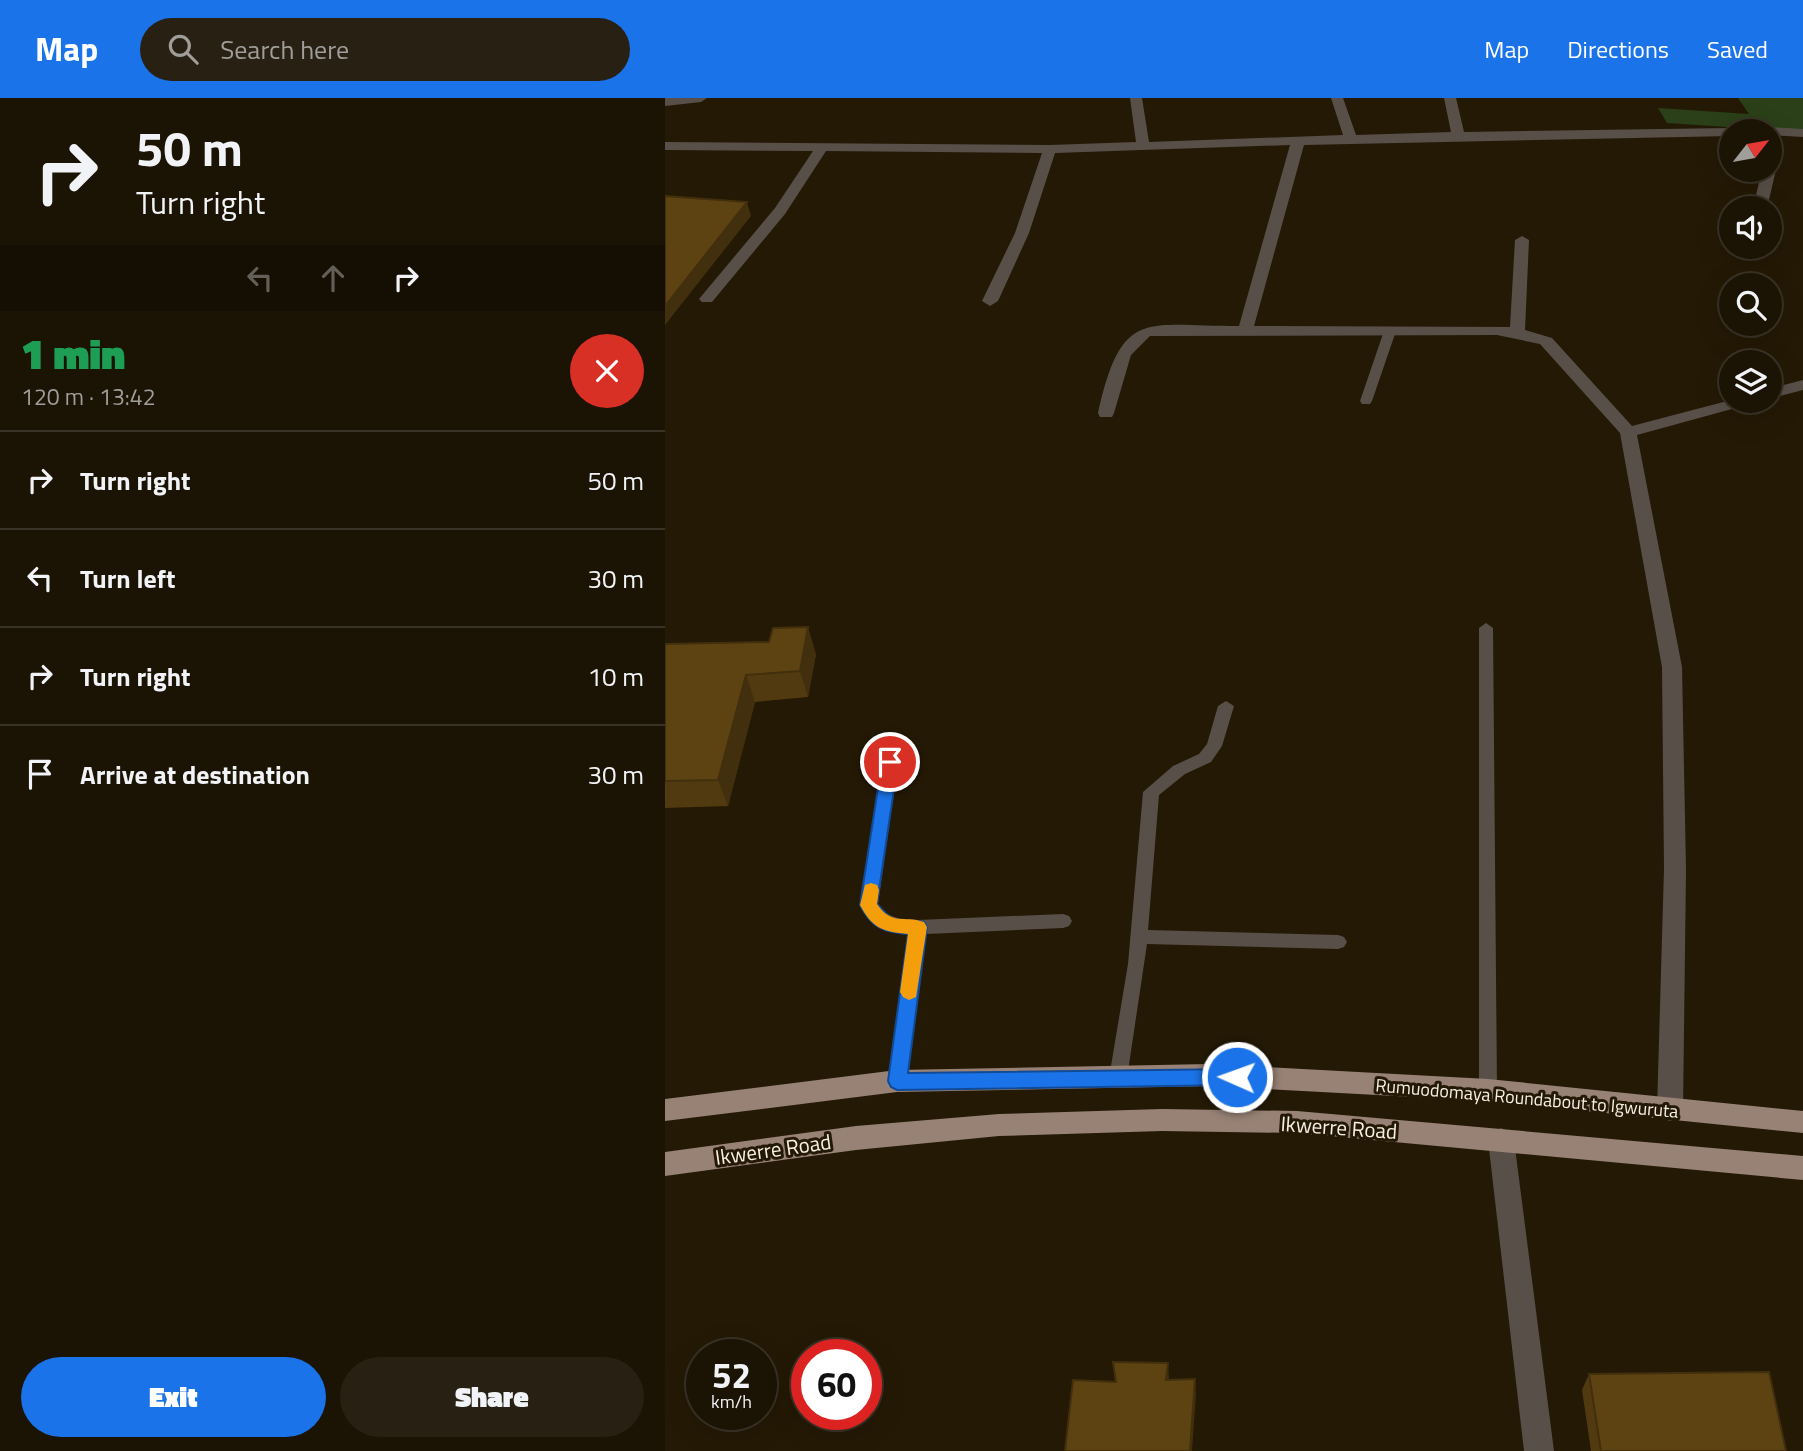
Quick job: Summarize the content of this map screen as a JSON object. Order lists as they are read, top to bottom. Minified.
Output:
{"streets":{"main road":["Rumuodomaya Roundabout to Igwuruta","Ikwerre Road"]},"north":"top right","page":{"header":"Map","search":"Search here","nav":["Map","Directions","Saved"],"turn":["50 m","Turn right"],"heading":["1 min","120 m · 13:42"],"list":[{"name":"Turn right","value":"50 m"},{"name":"Turn left","value":"30 m"},{"name":"Turn right","value":"10 m"},{"name":"Arrive at destination","value":"30 m"}],"speed":"52 km/h","limit":"60","buttons":["Exit","Share"]}}
